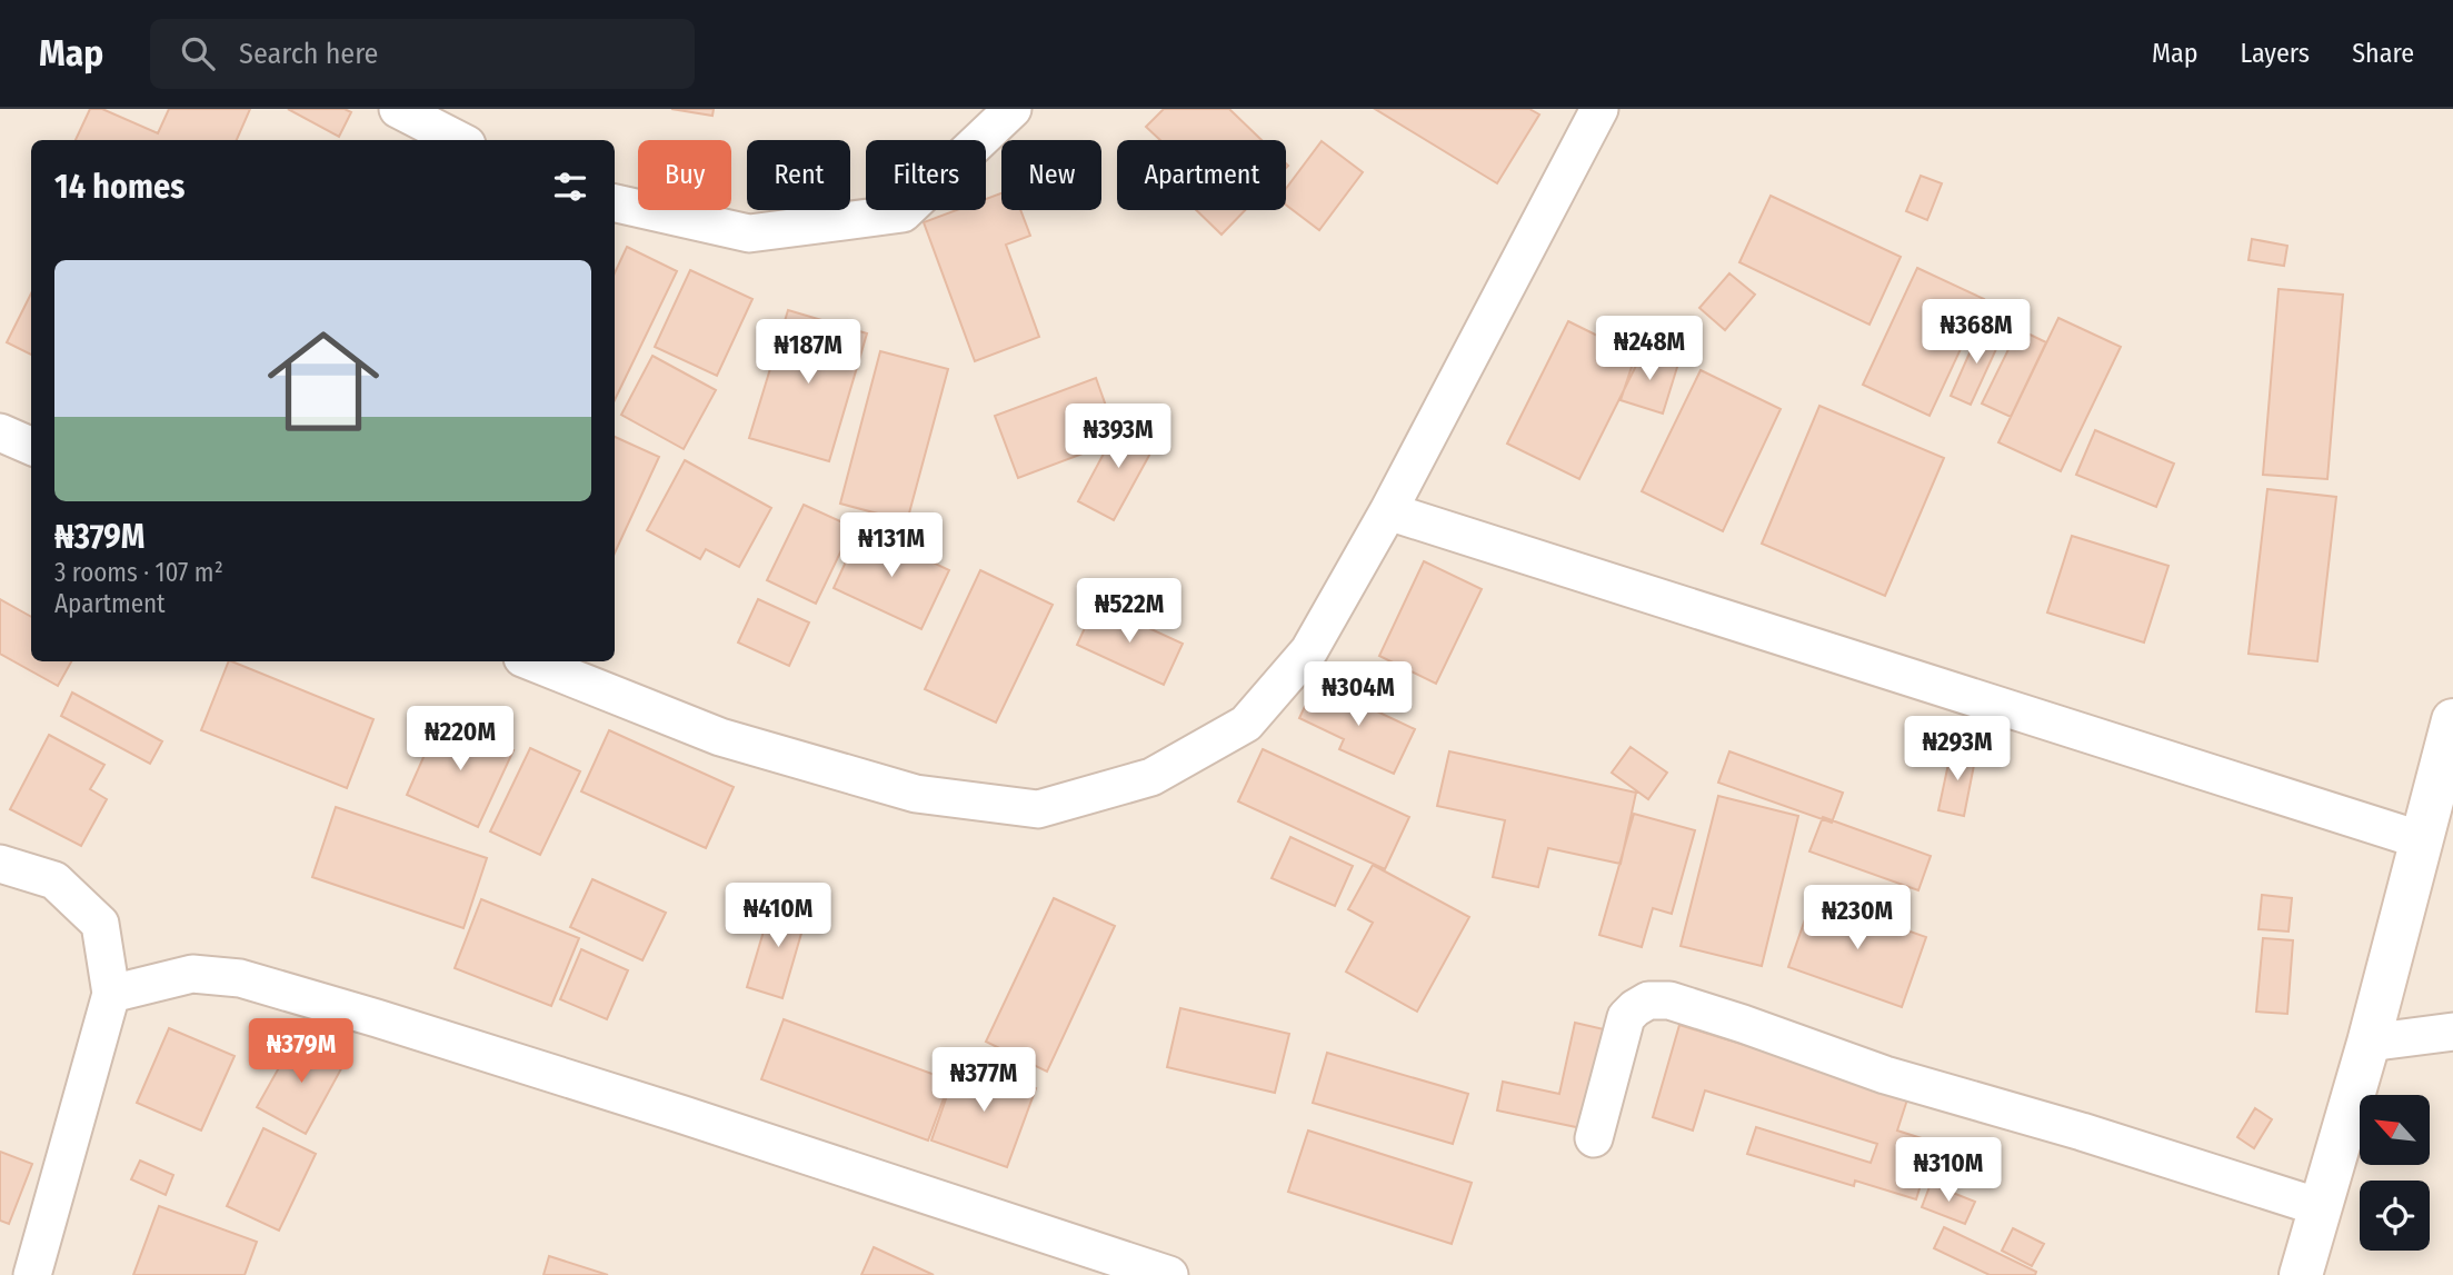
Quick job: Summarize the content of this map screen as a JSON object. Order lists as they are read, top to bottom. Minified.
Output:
{"north":"top left","page":{"header":"Map","search":"Search here","nav":["Map","Layers","Share"],"chip":["Buy","Rent","Filters","New","Apartment"],"heading":"14 homes","list":[{"name":"₦379M","note":"3 rooms · 107 m² · Apartment"}],"price":["₦368M","₦248M","₦187M","₦393M","₦131M","₦522M","₦304M","₦220M","₦293M","₦410M","₦230M","₦379M","₦377M","₦310M"]}}
